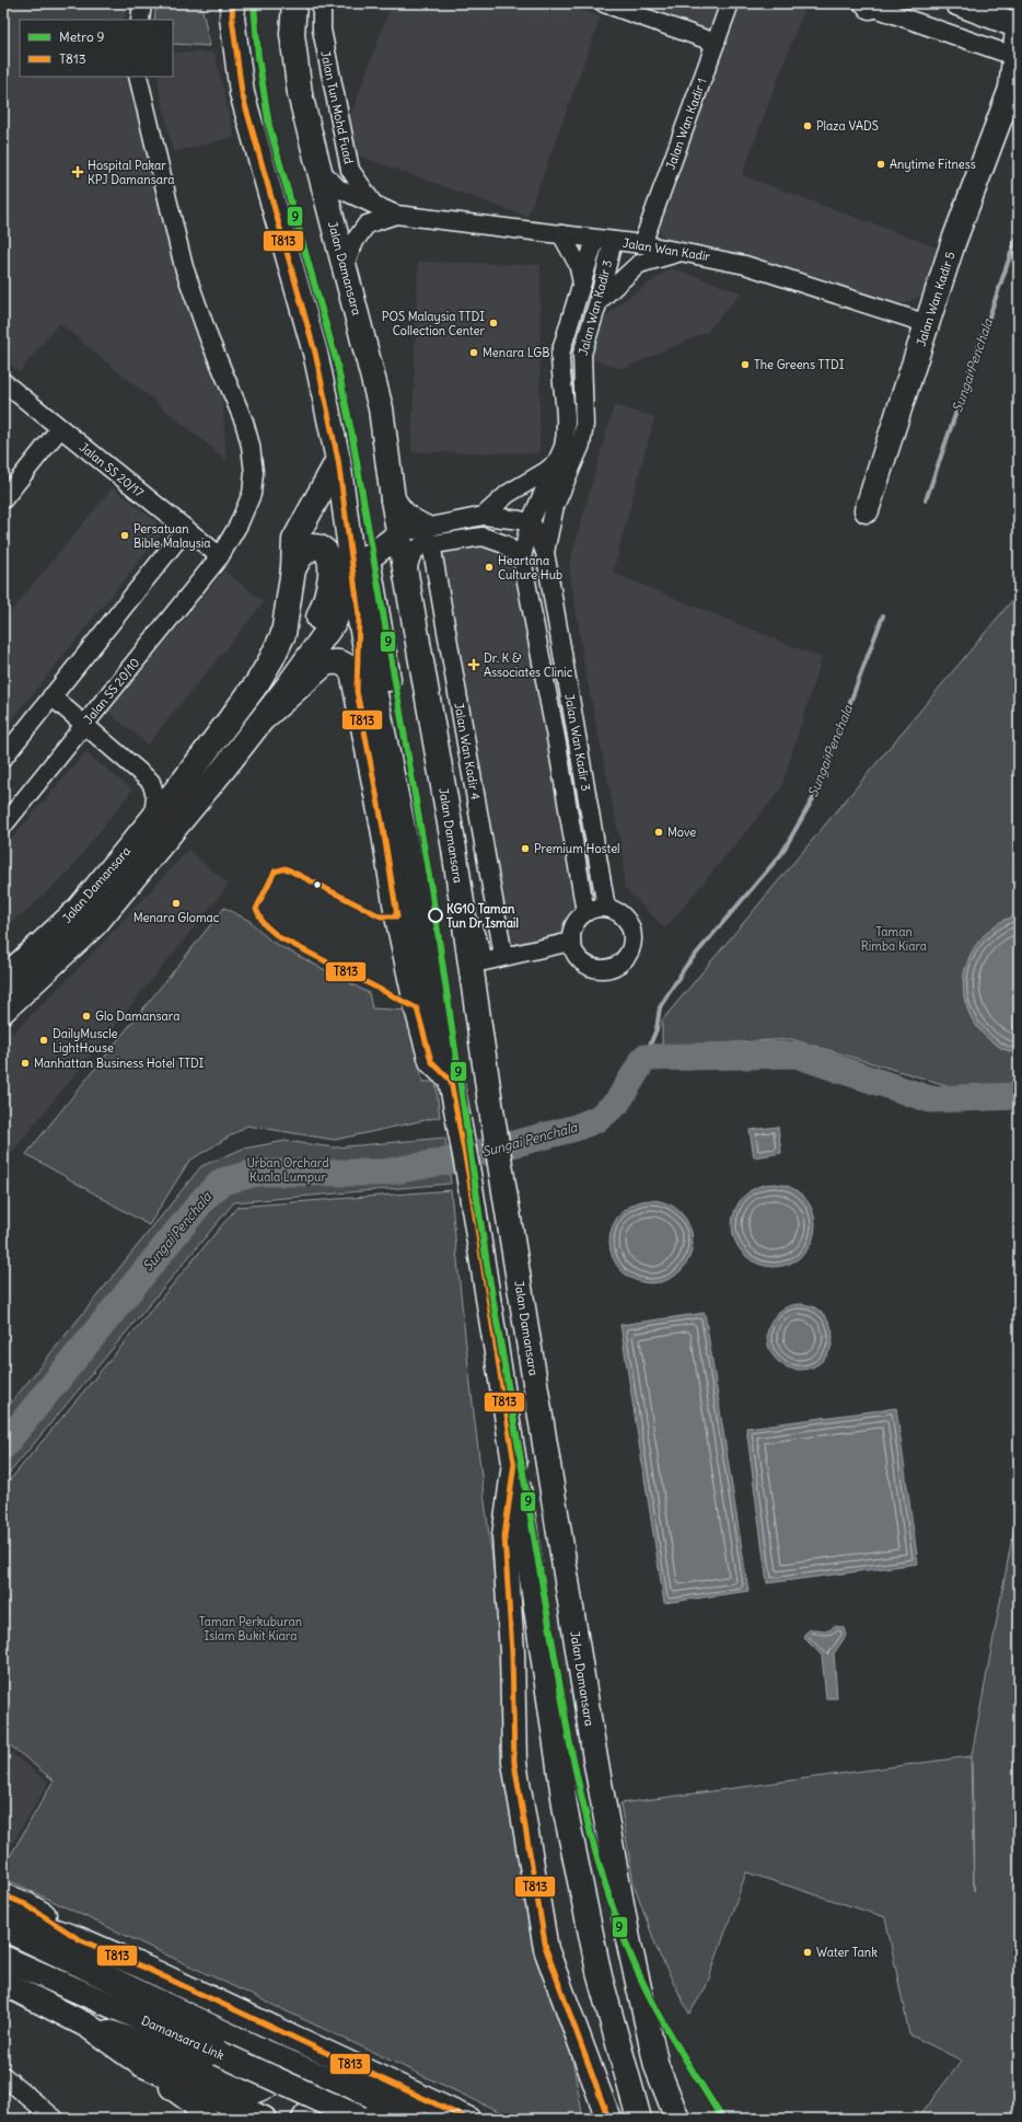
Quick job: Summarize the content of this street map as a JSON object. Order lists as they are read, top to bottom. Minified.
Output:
{"streets":{"main road":["Jalan Damansara","Jalan Wan Kadir 5","Damansara Link"],"street":["Jalan Tun Mohd Fuad","Jalan Wan Kadir 1","Jalan Wan Kadir","Jalan Wan Kadir 3","Jalan SS 20/17","Jalan SS 20/10","Jalan Wan Kadir 4"]},"crossings":[["Jalan Tun Mohd Fuad","Jalan Wan Kadir"],["Jalan Wan Kadir 1","Jalan Wan Kadir"],["Jalan Wan Kadir","Jalan Damansara"],["Jalan Wan Kadir","Jalan Wan Kadir 5"],["Jalan Wan Kadir","Jalan Wan Kadir 3"],["Jalan SS 20/17","Jalan SS 20/10"]],"water":["Sungai Penchala"],"parks":["Taman Rimba Kiara","Urban Orchard Kuala Lumpur","Taman Perkuburan Islam Bukit Kiara"],"places":{"other":["Plaza VADS","Anytime Fitness","POS Malaysia TTDI Collection Center","Menara LGB","The Greens TTDI","Persatuan Bible Malaysia","Heartana Culture Hub","Move","Premium Hostel","Menara Glomac","KG10 Taman Tun Dr Ismail","Glo Damansara","DailyMuscle LightHouse","Manhattan Business Hotel TTDI","Water Tank"],"health":["Hospital Pakar KPJ Damansara","Dr. K & Associates Clinic"]},"lines":["metro line 9","transit line T813"],"legend":["Metro 9","T813"]}
